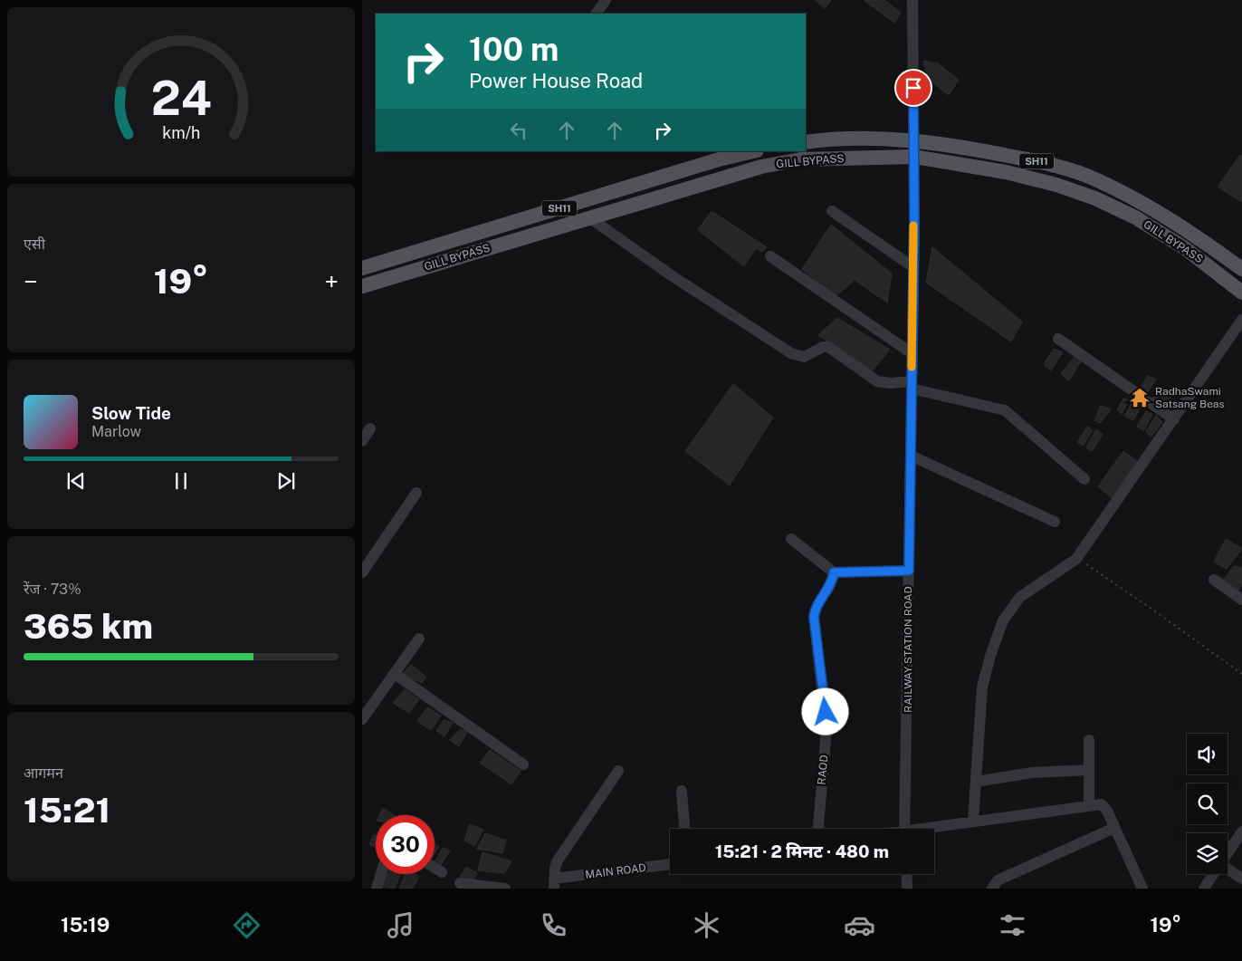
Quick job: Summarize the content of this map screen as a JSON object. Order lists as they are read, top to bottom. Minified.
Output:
{"streets":{"main road":["GILL BYPASS","SH11"],"street":["RAILWAY STATION ROAD","RAOD","MAIN ROAD"]},"crossings":[["GILL BYPASS","RAILWAY STATION ROAD"]],"places":{"temple":["RadhaSwami Satsang Beas"]},"page":{"turn":["100 m","Power House Road"],"tile":["एसी",["रेंज · 73%","365 km"],["आगमन","15:21"]],"heat":["−","19°","+"],"song":["Slow Tide","Marlow"],"limit":"30","trip":"15:21 · 2 मिनट · 480 m","tabs":["15:19","19°"],"gauge":["24","km/h"]}}
